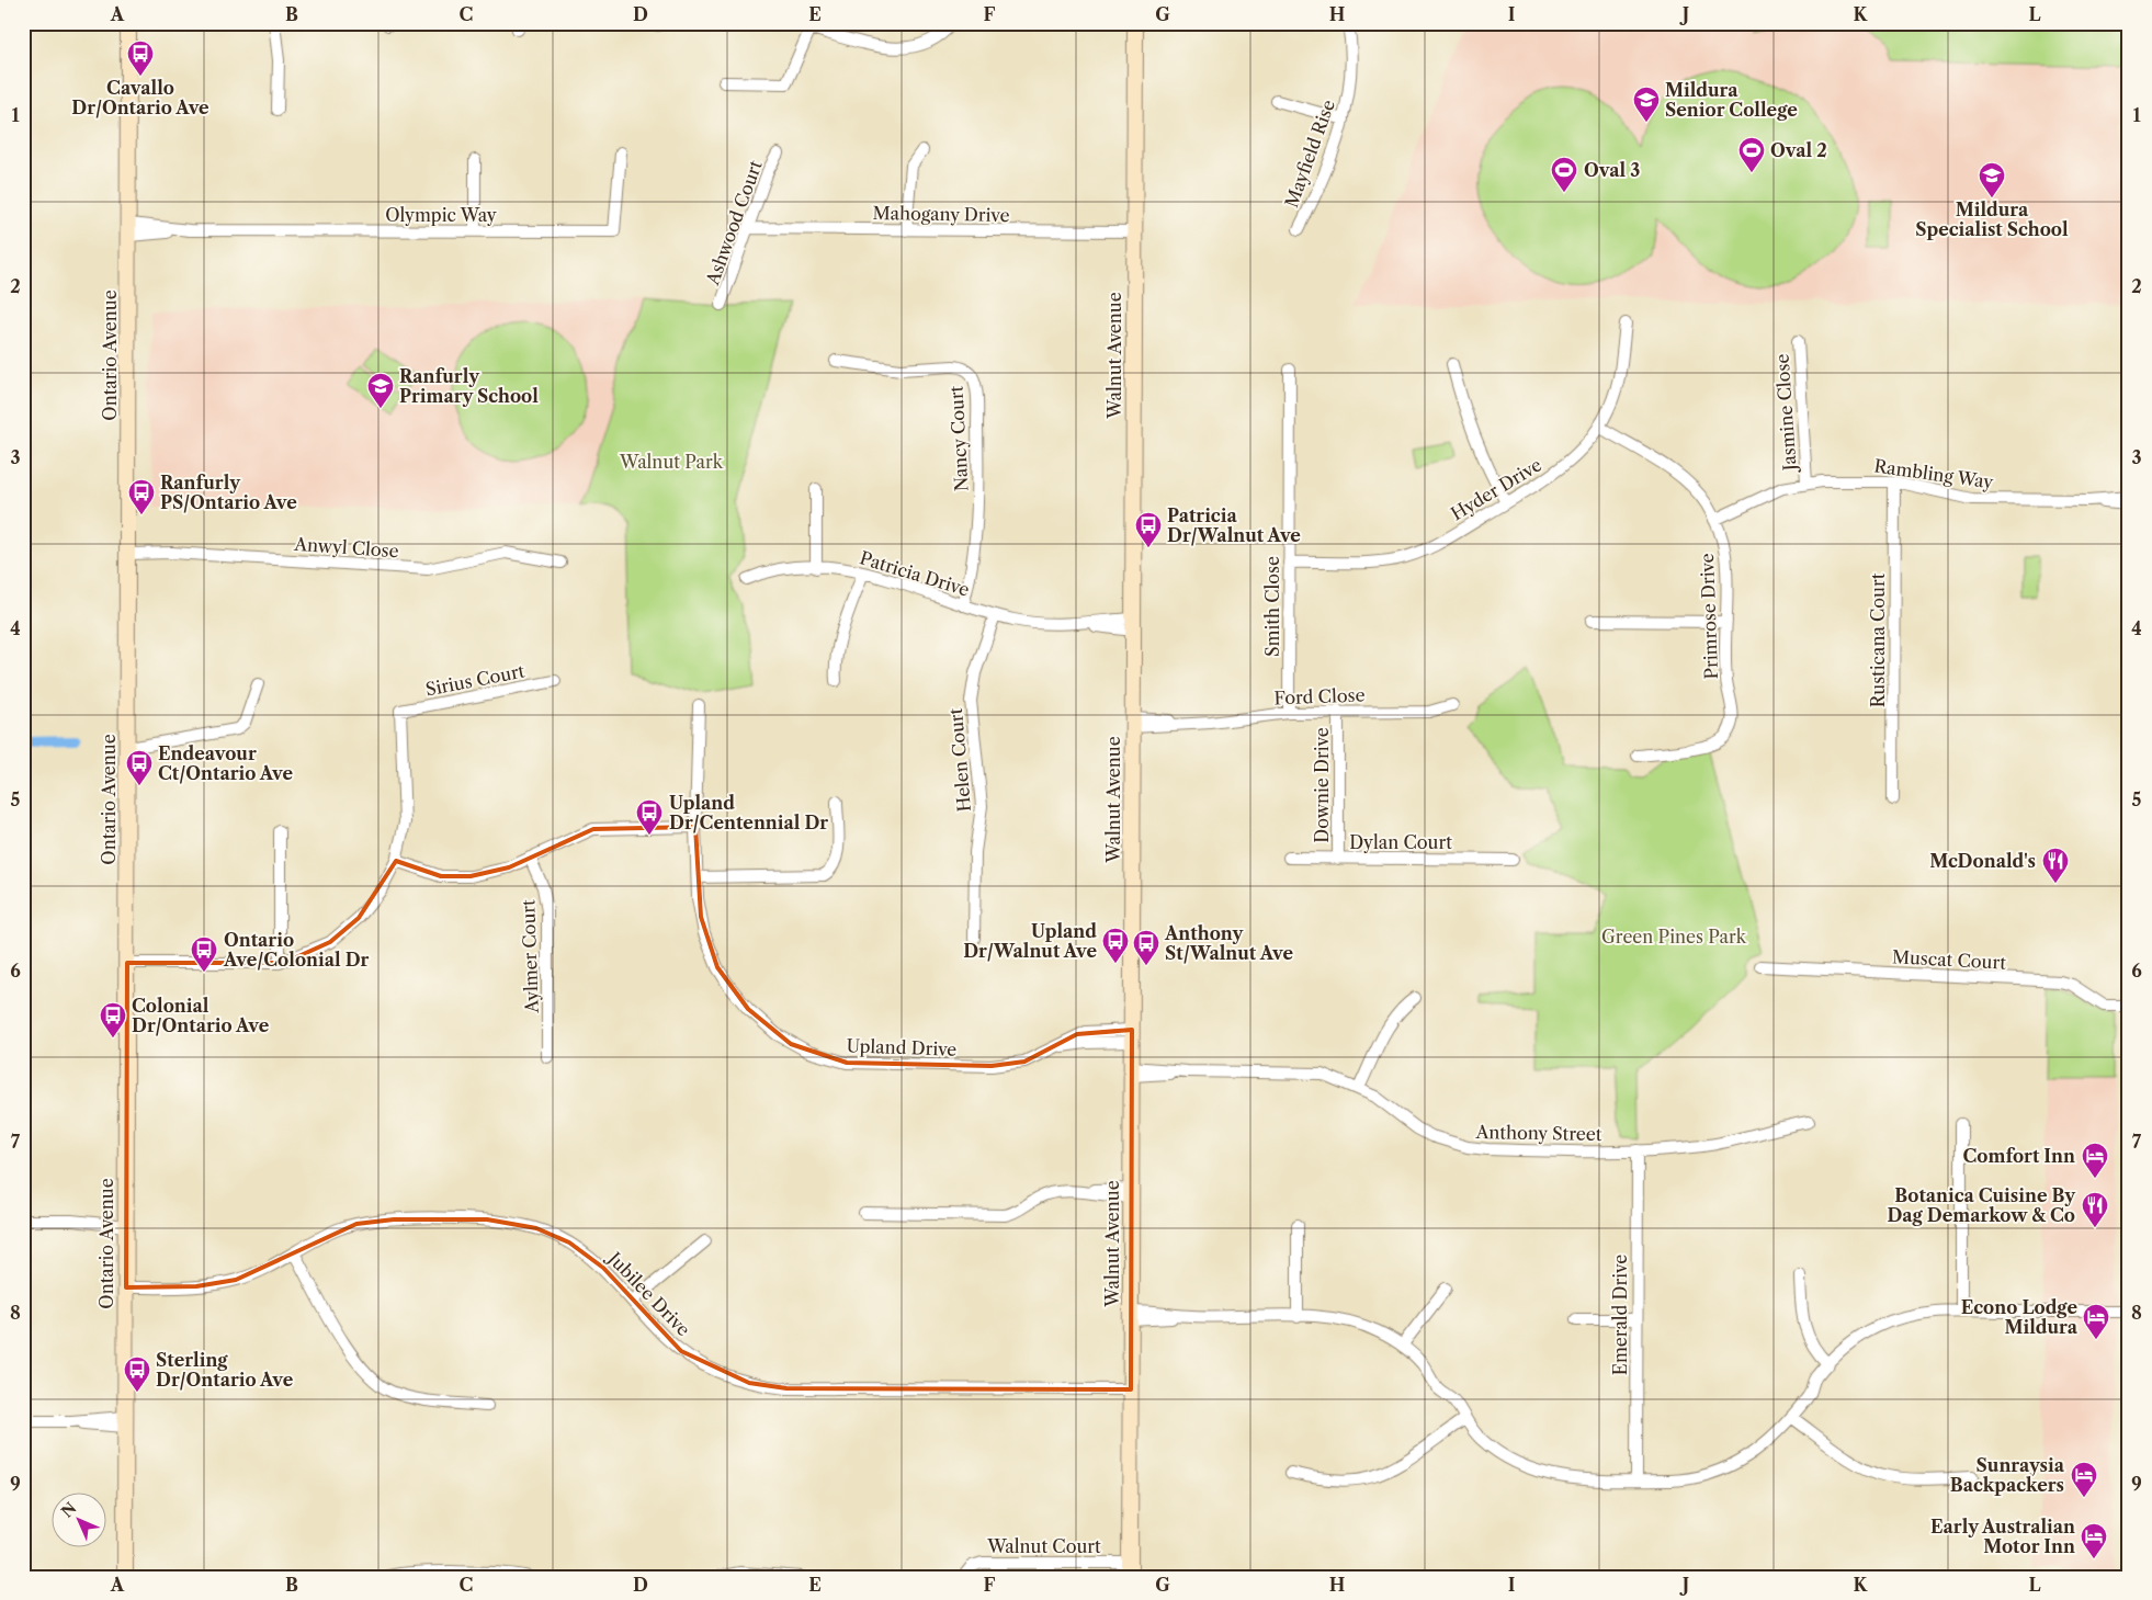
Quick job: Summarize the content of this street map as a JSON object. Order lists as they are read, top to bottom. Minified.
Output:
{"streets":{"street":["Mayfield Rise","Mahogany Drive","Olympic Way","Ashwood Court","Ontario Avenue","Walnut Avenue","Jasmine Close","Nancy Court","Rambling Way","Hyder Drive","Anwyl Close","Patricia Drive","Smith Close","Primrose Drive","Rusticana Court","Sirius Court","Ford Close","Helen Court","Downie Drive","Dylan Court","Aylmer Court","Muscat Court","Upland Drive","Anthony Street","Jubilee Drive","Emerald Drive","Walnut Court"]},"crossings":[["Mahogany Drive","Ashwood Court"],["Mahogany Drive","Walnut Avenue"],["Olympic Way","Ontario Avenue"],["Ontario Avenue","Anwyl Close"],["Ontario Avenue","Jubilee Drive"],["Walnut Avenue","Patricia Drive"],["Walnut Avenue","Ford Close"],["Walnut Avenue","Upland Drive"],["Walnut Avenue","Anthony Street"],["Walnut Avenue","Jubilee Drive"],["Walnut Avenue","Walnut Court"],["Jasmine Close","Rambling Way"],["Nancy Court","Patricia Drive"],["Rambling Way","Primrose Drive"],["Rambling Way","Rusticana Court"],["Hyder Drive","Smith Close"],["Hyder Drive","Primrose Drive"],["Patricia Drive","Helen Court"],["Smith Close","Ford Close"],["Ford Close","Downie Drive"],["Downie Drive","Dylan Court"],["Anthony Street","Emerald Drive"]],"parks":["Walnut Park","Green Pines Park"],"places":{"bus stop":["Cavallo Dr/Ontario Ave","Ranfurly PS/Ontario Ave","Patricia Dr/Walnut Ave","Endeavour Ct/Ontario Ave","Upland Dr/Centennial Dr","Upland Dr/Walnut Ave","Anthony St/Walnut Ave","Ontario Ave/Colonial Dr","Colonial Dr/Ontario Ave","Sterling Dr/Ontario Ave"],"school or university":["Mildura Senior College","Mildura Specialist School","Ranfurly Primary School"],"sports":["Oval 2","Oval 3"],"restaurant":["McDonald's","Botanica Cuisine By Dag Demarkow & Co"],"hotel":["Comfort Inn","Econo Lodge Mildura","Sunraysia Backpackers","Early Australian Motor Inn"]},"north":"top left","grid":{"columns":["A","B","C","D","E","F","G","H","I","J","K","L"],"rows":["1","2","3","4","5","6","7","8","9"]}}
